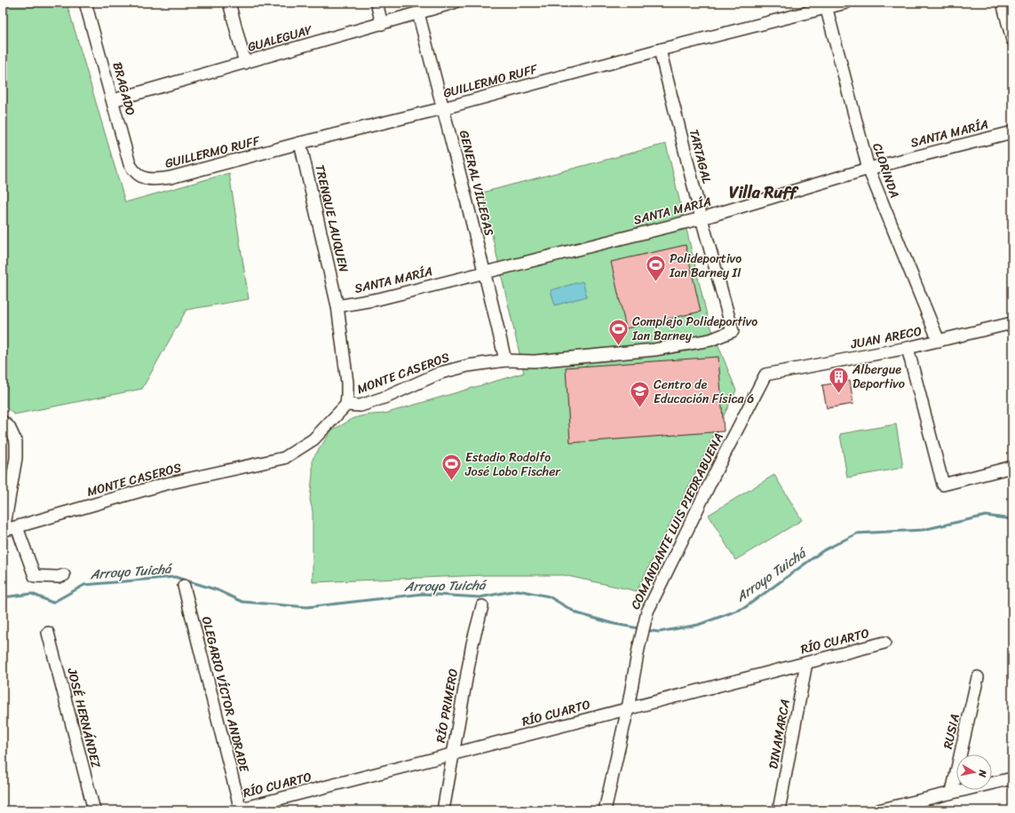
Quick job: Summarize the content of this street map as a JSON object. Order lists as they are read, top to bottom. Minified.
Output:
{"streets":{"street":["GUALEGUAY","GUILLERMO RUFF","BRAGADO","SANTA MARÍA","TARTAGAL","CLORINDA","GENERAL VILLEGAS","TRENQUE LAUQUEN","JUAN ARECO","MONTE CASEROS","COMANDANTE LUIS PIEDRABUENA","RÍO CUARTO","OLEGARIO VÍCTOR ANDRADE","RÍO PRIMERO","JOSÉ HERNÁNDEZ","RUSIA","DINAMARCA"]},"crossings":[["GUALEGUAY","BRAGADO"],["GUALEGUAY","GENERAL VILLEGAS"],["GUILLERMO RUFF","BRAGADO"],["GUILLERMO RUFF","TARTAGAL"],["GUILLERMO RUFF","CLORINDA"],["GUILLERMO RUFF","GENERAL VILLEGAS"],["GUILLERMO RUFF","TRENQUE LAUQUEN"],["SANTA MARÍA","TARTAGAL"],["SANTA MARÍA","CLORINDA"],["SANTA MARÍA","GENERAL VILLEGAS"],["SANTA MARÍA","TRENQUE LAUQUEN"],["TARTAGAL","MONTE CASEROS"],["CLORINDA","JUAN ARECO"],["GENERAL VILLEGAS","MONTE CASEROS"],["TRENQUE LAUQUEN","MONTE CASEROS"],["JUAN ARECO","COMANDANTE LUIS PIEDRABUENA"],["COMANDANTE LUIS PIEDRABUENA","RÍO CUARTO"],["RÍO CUARTO","OLEGARIO VÍCTOR ANDRADE"],["RÍO CUARTO","RÍO PRIMERO"],["RÍO CUARTO","DINAMARCA"]],"districts":["Villa Ruff"],"water":["Arroyo Tuichá"],"places":{"sports":["Polideportivo Ian Barney II","Complejo Polideportivo Ian Barney","Estadio Rodolfo José Lobo Fischer"],"building":["Albergue Deportivo"],"school or university":["Centro de Educación Física 6"]},"north":"right"}
